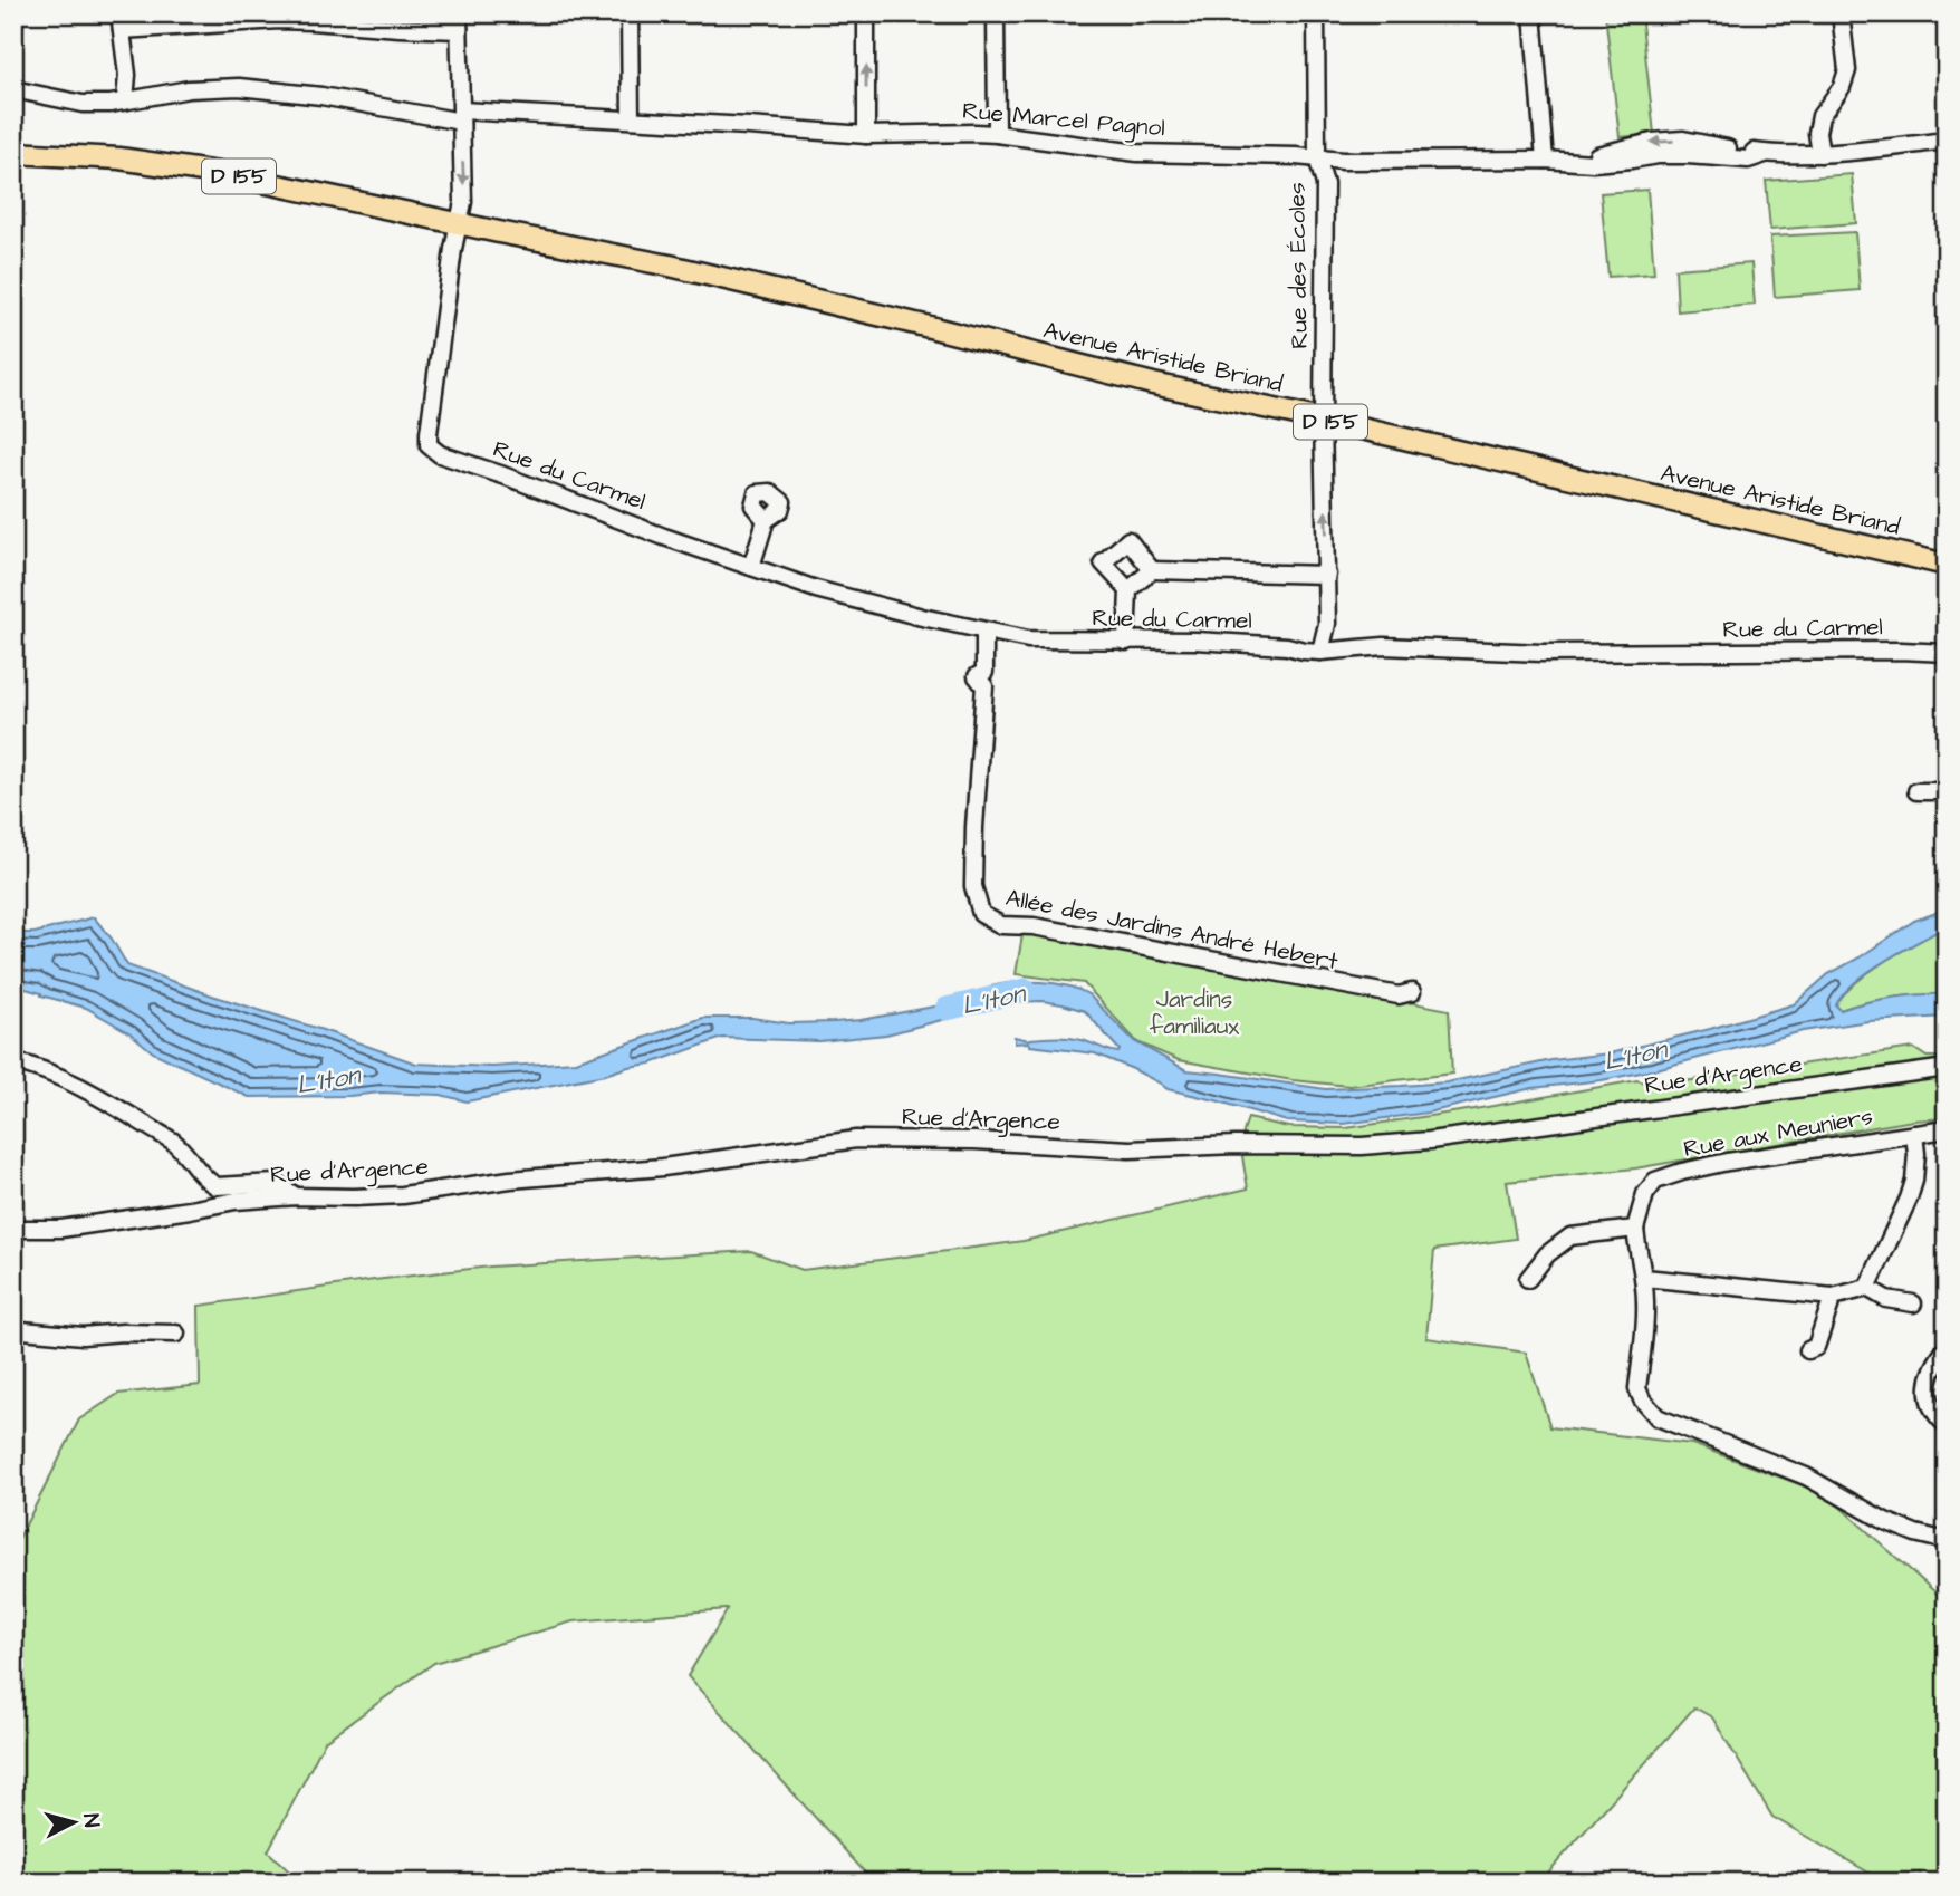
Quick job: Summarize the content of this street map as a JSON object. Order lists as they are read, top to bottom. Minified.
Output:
{"streets":{"main road":["D 155","Avenue Aristide Briand"],"street":["Rue Marcel Pagnol","Rue des Écoles","Rue du Carmel","Allée des Jardins André Hebert","Rue d'Argence","Rue aux Meuniers"]},"crossings":[["Rue Marcel Pagnol","Rue des Écoles"],["D 155","Avenue Aristide Briand"],["D 155","Rue du Carmel"],["Rue des Écoles","Avenue Aristide Briand"],["Rue des Écoles","Rue du Carmel"],["Avenue Aristide Briand","Rue du Carmel"],["Rue du Carmel","Allée des Jardins André Hebert"]],"water":["L'Iton"],"parks":["Jardins familiaux"],"north":"right"}
